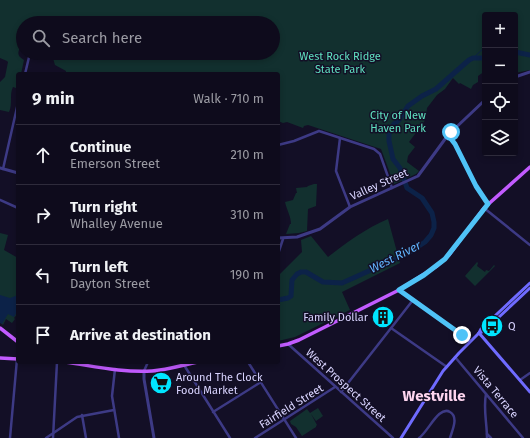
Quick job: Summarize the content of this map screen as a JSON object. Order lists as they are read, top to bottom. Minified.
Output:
{"streets":{"street":["Valley Street","West Prospect Street","Vista Terrace","Fairfield Street"]},"crossings":[["West Prospect Street","Fairfield Street"]],"districts":["Westville"],"water":["West River"],"parks":["West Rock Ridge State Park","City of New Haven Park"],"places":{"building":["Family Dollar"],"bus stop":["Q"],"supermarket":["Around The Clock Food Market"]},"page":{"map_buttons":["+","−"],"search":"Search here","heading":["9 min","Walk · 710 m"],"list":[["Continue","Emerson Street","210 m"],["Turn right","Whalley Avenue","310 m"],["Turn left","Dayton Street","190 m"],"Arrive at destination"]}}
